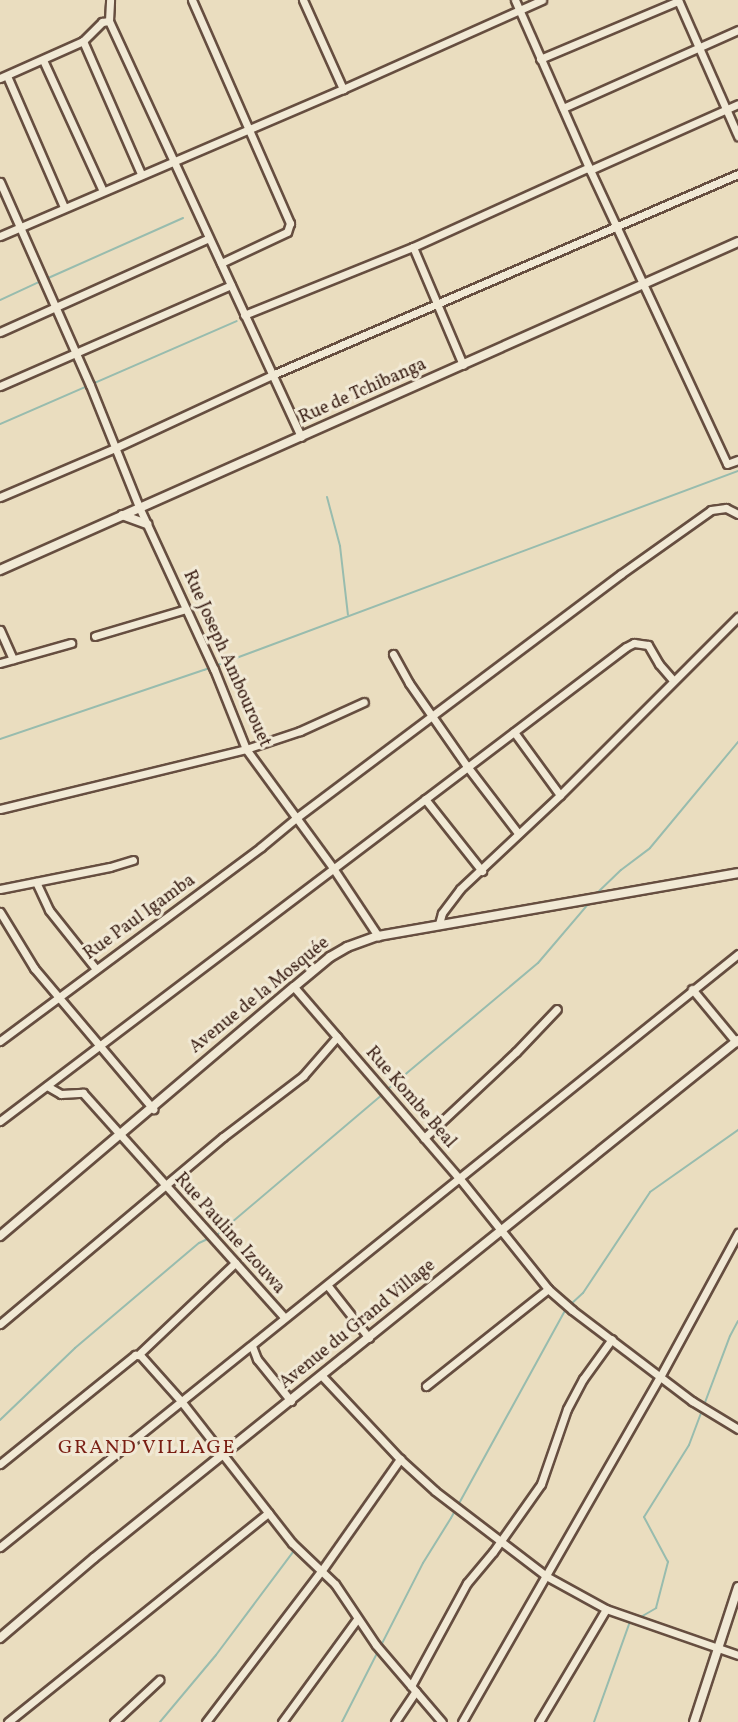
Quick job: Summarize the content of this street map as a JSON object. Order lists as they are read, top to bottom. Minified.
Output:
{"streets":{"street":["Rue de Tchibanga","Rue Joseph Ambourouet","Rue Paul Igamba","Avenue de la Mosquée","Rue Kombe Beal","Rue Pauline Izouwa","Avenue du Grand Village"]},"crossings":[["Rue de Tchibanga","Rue Joseph Ambourouet"],["Rue Joseph Ambourouet","Rue Paul Igamba"],["Rue Joseph Ambourouet","Avenue de la Mosquée"],["Avenue de la Mosquée","Rue Kombe Beal"],["Avenue de la Mosquée","Rue Pauline Izouwa"],["Rue Kombe Beal","Rue Pauline Izouwa"],["Rue Kombe Beal","Avenue du Grand Village"]],"districts":["GRAND VILLAGE"]}
